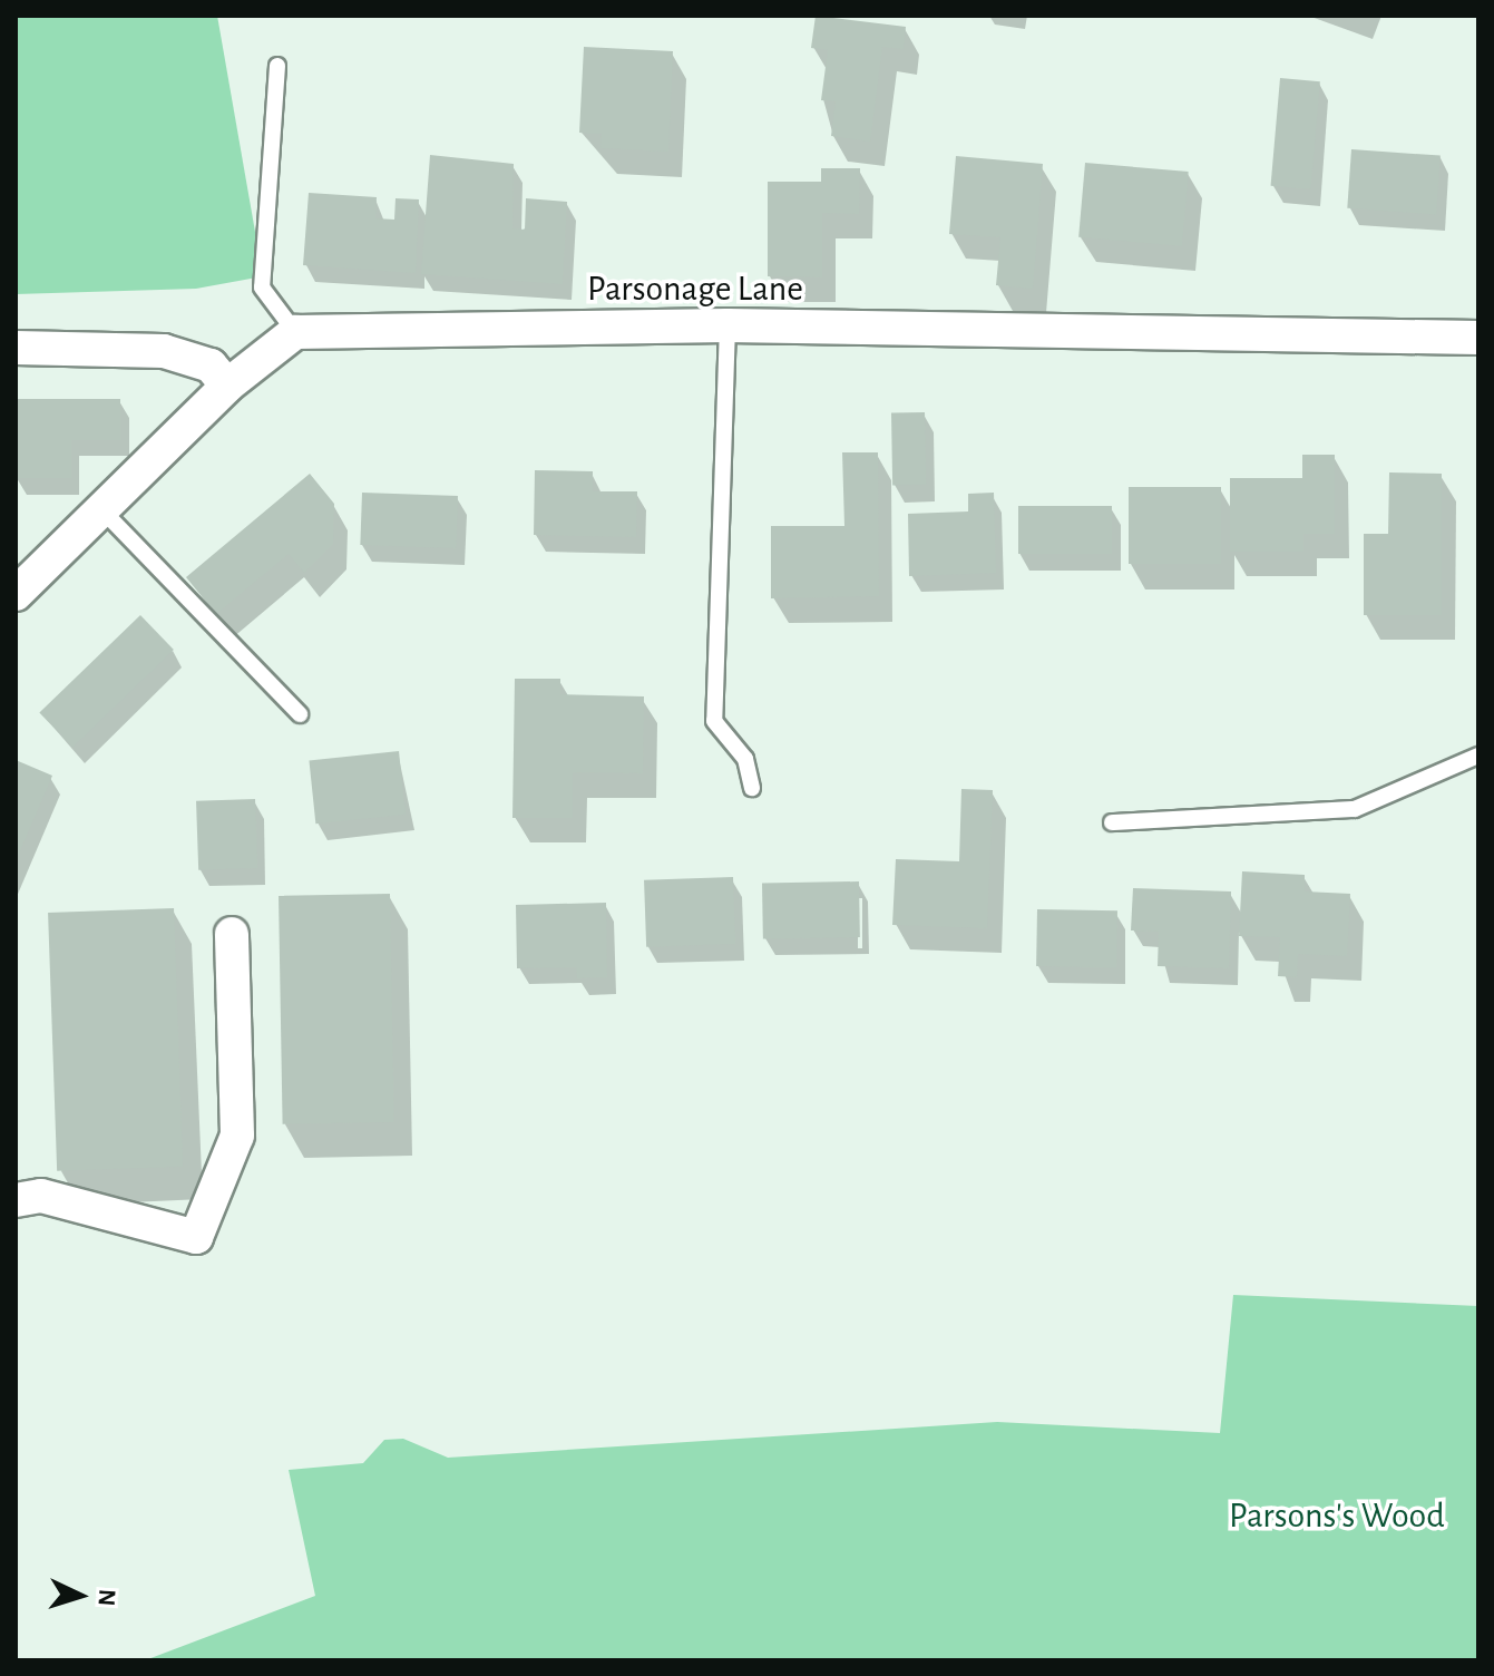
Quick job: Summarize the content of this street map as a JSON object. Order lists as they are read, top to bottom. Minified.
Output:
{"streets":{"street":["Parsonage Lane"]},"parks":["Parsons's Wood"],"north":"right"}
